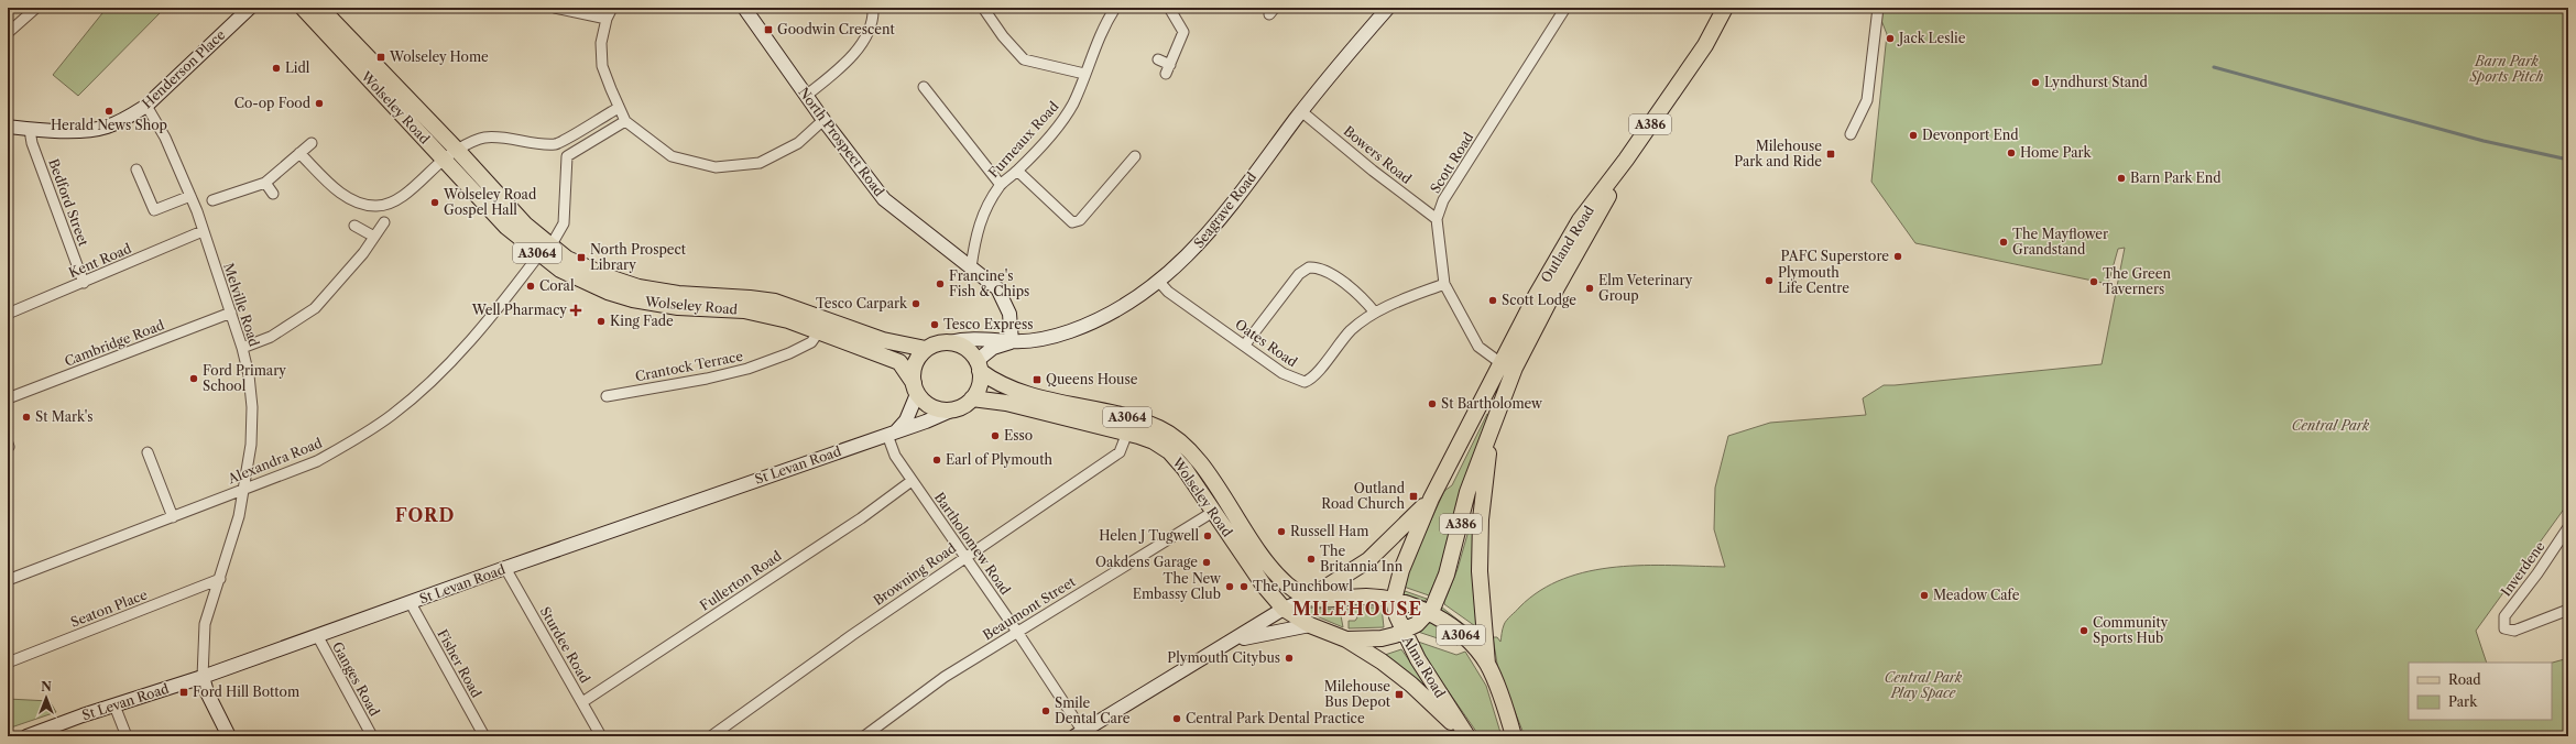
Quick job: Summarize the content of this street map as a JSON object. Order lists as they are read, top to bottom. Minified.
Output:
{"streets":{"main road":["Wolseley Road","A386","Outland Road","A3064","Alma Road"],"street":["Henderson Place","Furneaux Road","North Prospect Road","Bowers Road","Scott Road","Bedford Street","Seagrave Road","Kent Road","Melville Road","Cambridge Road","Oates Road","Crantock Terrace","Alexandra Road","St Levan Road","Bartholomew Road","Inverdene","Browning Road","Fullerton Road","Seaton Place","Beaumont Street","Sturdee Road","Fisher Road","Ganges Road"]},"crossings":[["Henderson Place","Bedford Street"],["Henderson Place","Melville Road"],["Wolseley Road","Outland Road"],["Wolseley Road","A3064"],["Wolseley Road","Crantock Terrace"],["Wolseley Road","Alexandra Road"],["Wolseley Road","St Levan Road"],["Wolseley Road","Browning Road"],["Wolseley Road","Beaumont Street"],["Wolseley Road","Alma Road"],["A386","Outland Road"],["A386","A3064"],["Furneaux Road","North Prospect Road"],["North Prospect Road","Seagrave Road"],["Bowers Road","Scott Road"],["Bowers Road","Seagrave Road"],["Scott Road","Outland Road"],["Scott Road","Oates Road"],["Bedford Street","Kent Road"],["Seagrave Road","Oates Road"],["Outland Road","A3064"],["Outland Road","Bartholomew Road"],["Outland Road","Alma Road"],["A3064","Alma Road"],["Kent Road","Melville Road"],["Melville Road","Cambridge Road"],["Melville Road","Alexandra Road"],["Melville Road","St Levan Road"],["Melville Road","Seaton Place"],["St Levan Road","Bartholomew Road"],["St Levan Road","Sturdee Road"],["St Levan Road","Fisher Road"],["St Levan Road","Ganges Road"],["Bartholomew Road","Browning Road"],["Bartholomew Road","Fullerton Road"],["Bartholomew Road","Beaumont Street"],["Fullerton Road","Sturdee Road"]],"districts":["FORD","MILEHOUSE"],"parks":["Barn Park Sports Pitch","Central Park","Central Park Play Space"],"places":{"transit":["Goodwin Crescent","Wolseley Home","Milehouse Park and Ride","North Prospect Library","Queens House","Outland Road Church","Ford Hill Bottom","Milehouse Bus Depot"],"other":["Jack Leslie","Lidl","Lyndhurst Stand","Co-op Food","Herald News Shop","Devonport End","Home Park","Barn Park End","Wolseley Road Gospel Hall","The Mayflower Grandstand","PAFC Superstore","Plymouth Life Centre","The Green Taverners","Francine's Fish & Chips","Coral","Elm Veterinary Group","Scott Lodge","Tesco Carpark","King Fade","Tesco Express","Ford Primary School","St Bartholomew","St Mark's","Esso","Earl of Plymouth","Russell Ham","Helen J Tugwell","The Britannia Inn","Oakdens Garage","The New Embassy Club","The Punchbowl","Meadow Cafe","Community Sports Hub","Plymouth Citybus","Smile Dental Care","Central Park Dental Practice"],"health":["Well Pharmacy"]},"legend":["Road","Park"],"north":"top"}
